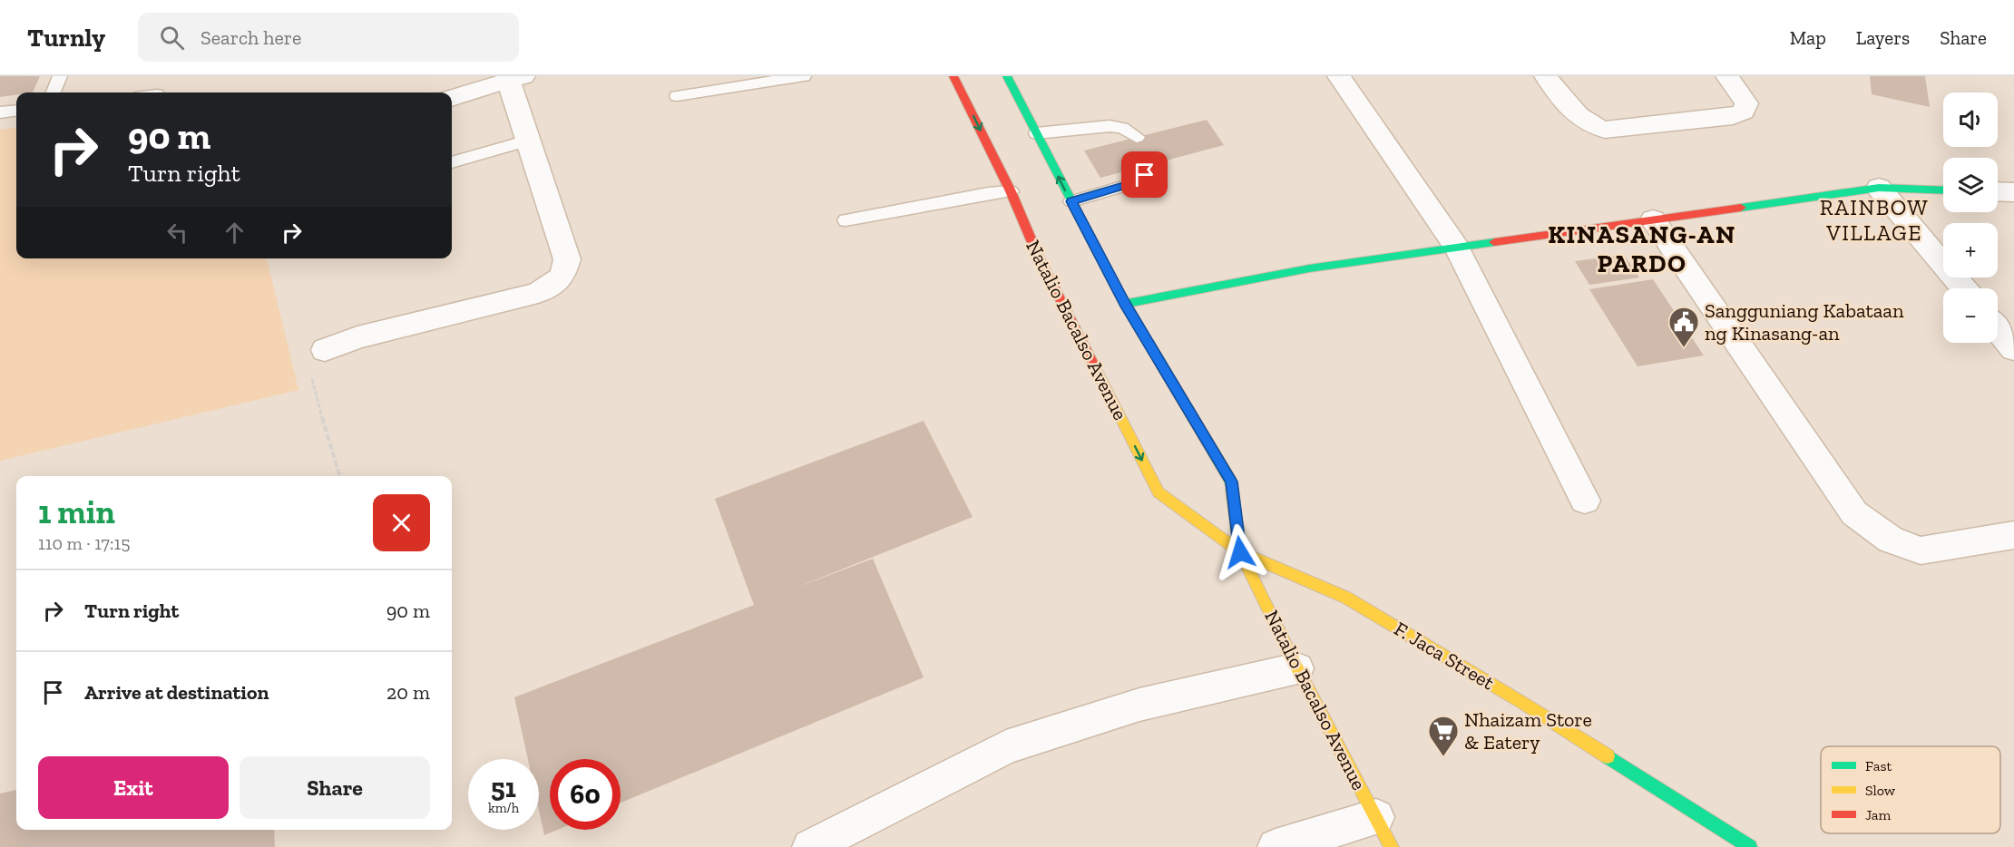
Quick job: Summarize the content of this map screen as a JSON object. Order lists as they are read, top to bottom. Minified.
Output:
{"streets":{"main road":["Natalio Bacalso Avenue","F. Jaca Street"]},"crossings":[["Natalio Bacalso Avenue","F. Jaca Street"]],"districts":["RAINBOW VILLAGE","KINASANG-AN PARDO"],"places":{"public building":["Sangguniang Kabataan ng Kinasang-an"],"supermarket":["Nhaizam Store & Eatery"]},"legend":["Fast","Slow","Jam"],"page":{"header":"Turnly","search":"Search here","nav":["Map","Layers","Share"],"map_buttons":["+","−"],"turn":["90 m","Turn right"],"heading":["1 min","110 m · 17:15"],"list":[{"name":"Turn right","value":"90 m"},{"name":"Arrive at destination","value":"20 m"}],"buttons":["Exit","Share"],"speed":"51 km/h","limit":"60"}}
